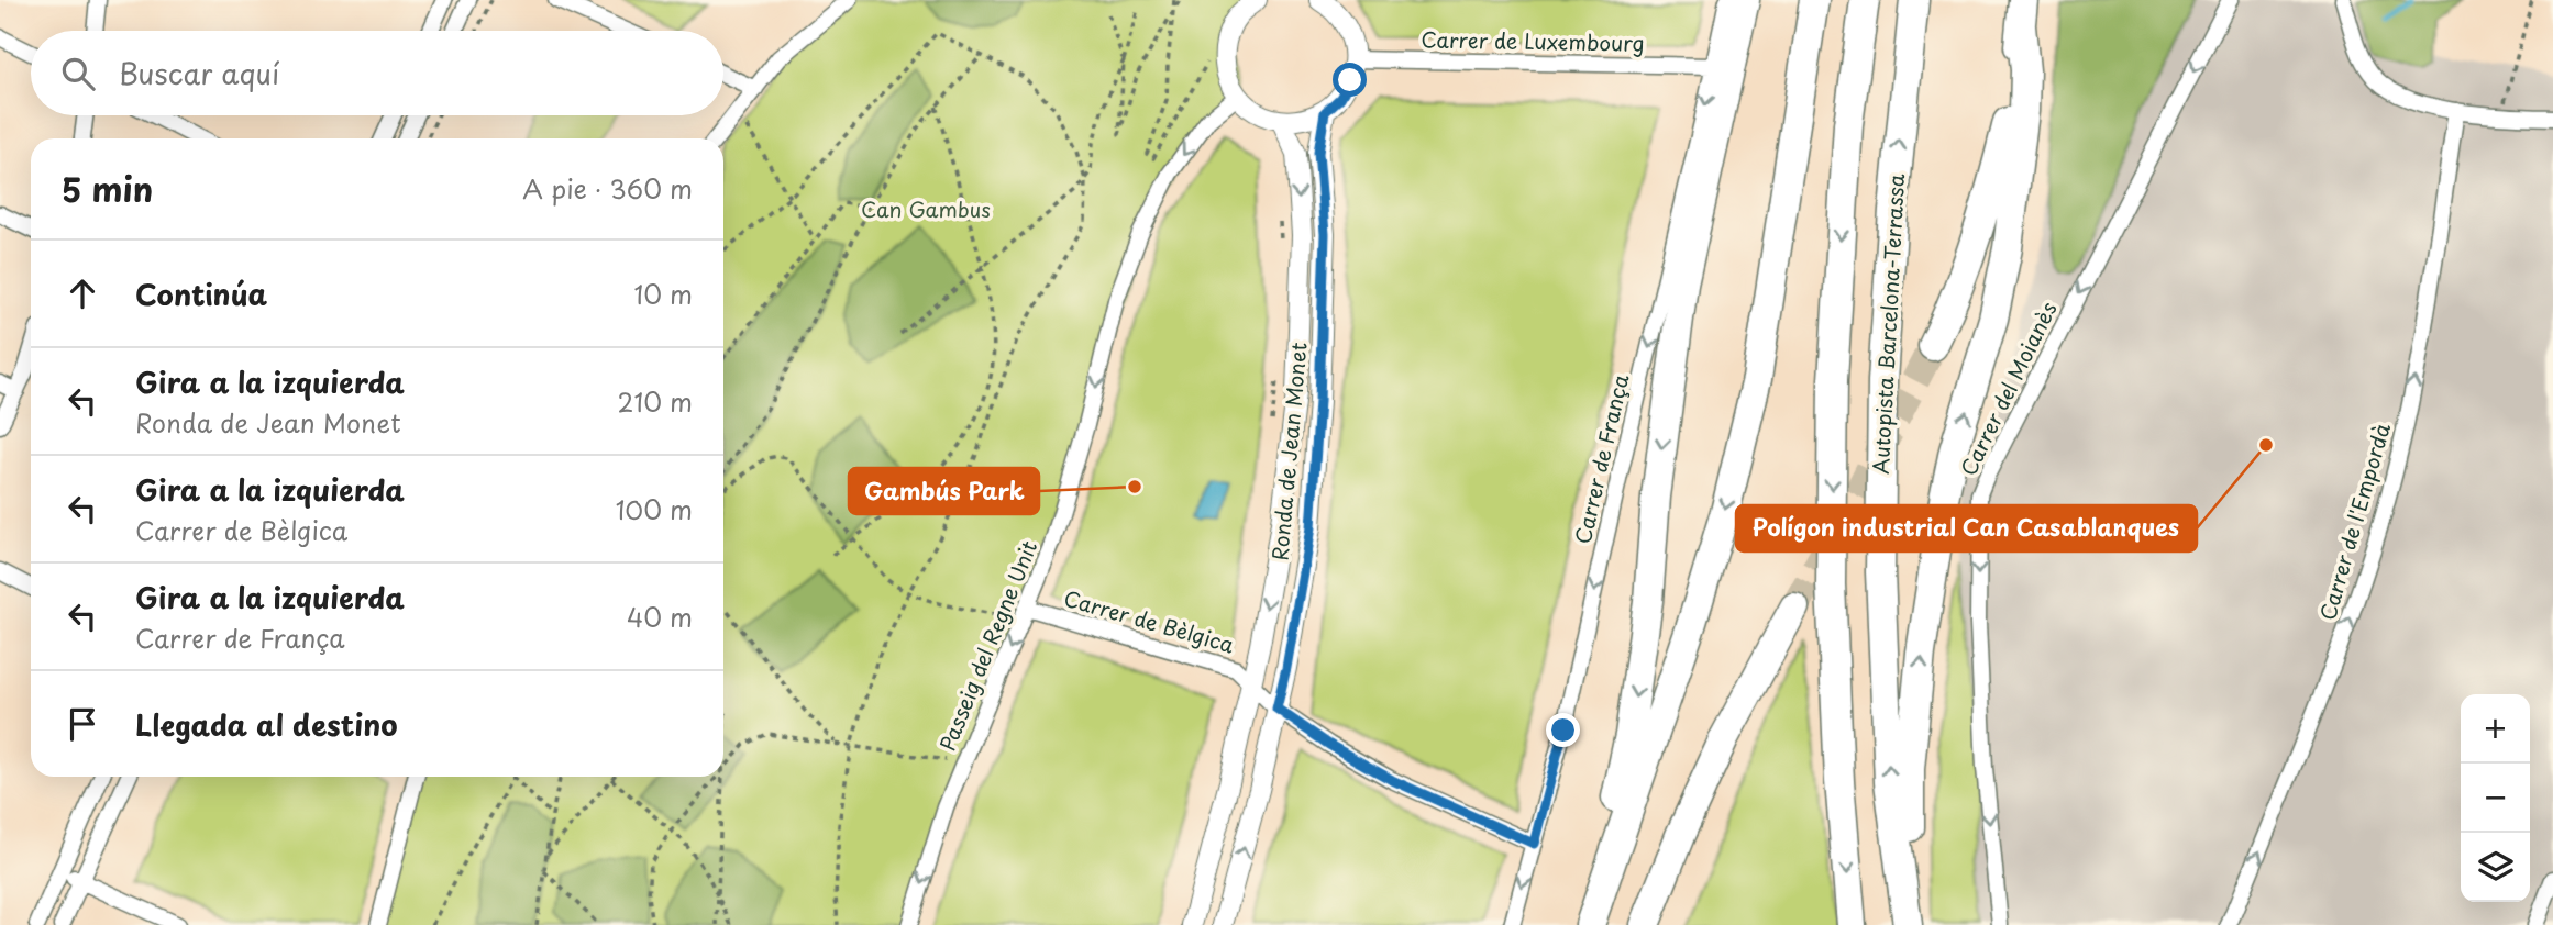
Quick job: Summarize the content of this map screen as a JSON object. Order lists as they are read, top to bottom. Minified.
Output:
{"streets":{"highway":["Autopista Barcelona-Terrassa"],"street":["Carrer de Luxembourg","Carrer del Moianès","Ronda de Jean Monet","Carrer de França","Carrer de l'Empordà","Carrer de Bèlgica","Passeig del Regne Unit"]},"crossings":[["Carrer de Luxembourg","Carrer de França"],["Ronda de Jean Monet","Carrer de Bèlgica"],["Carrer de França","Carrer de Bèlgica"],["Carrer de Bèlgica","Passeig del Regne Unit"]],"one_way":["Carrer del Moianès","Carrer de França","Carrer de l'Empordà","Passeig del Regne Unit"],"parks":["Can Gambus"],"places":["Polígon industrial Can Casablanques","Gambús Park"],"page":{"search":"Buscar aquí","heading":["5 min","A pie · 360 m"],"list":[["Continúa","10 m"],["Gira a la izquierda","Ronda de Jean Monet","210 m"],["Gira a la izquierda","Carrer de Bèlgica","100 m"],["Gira a la izquierda","Carrer de França","40 m"],"Llegada al destino"],"map_buttons":["+","−"]}}
